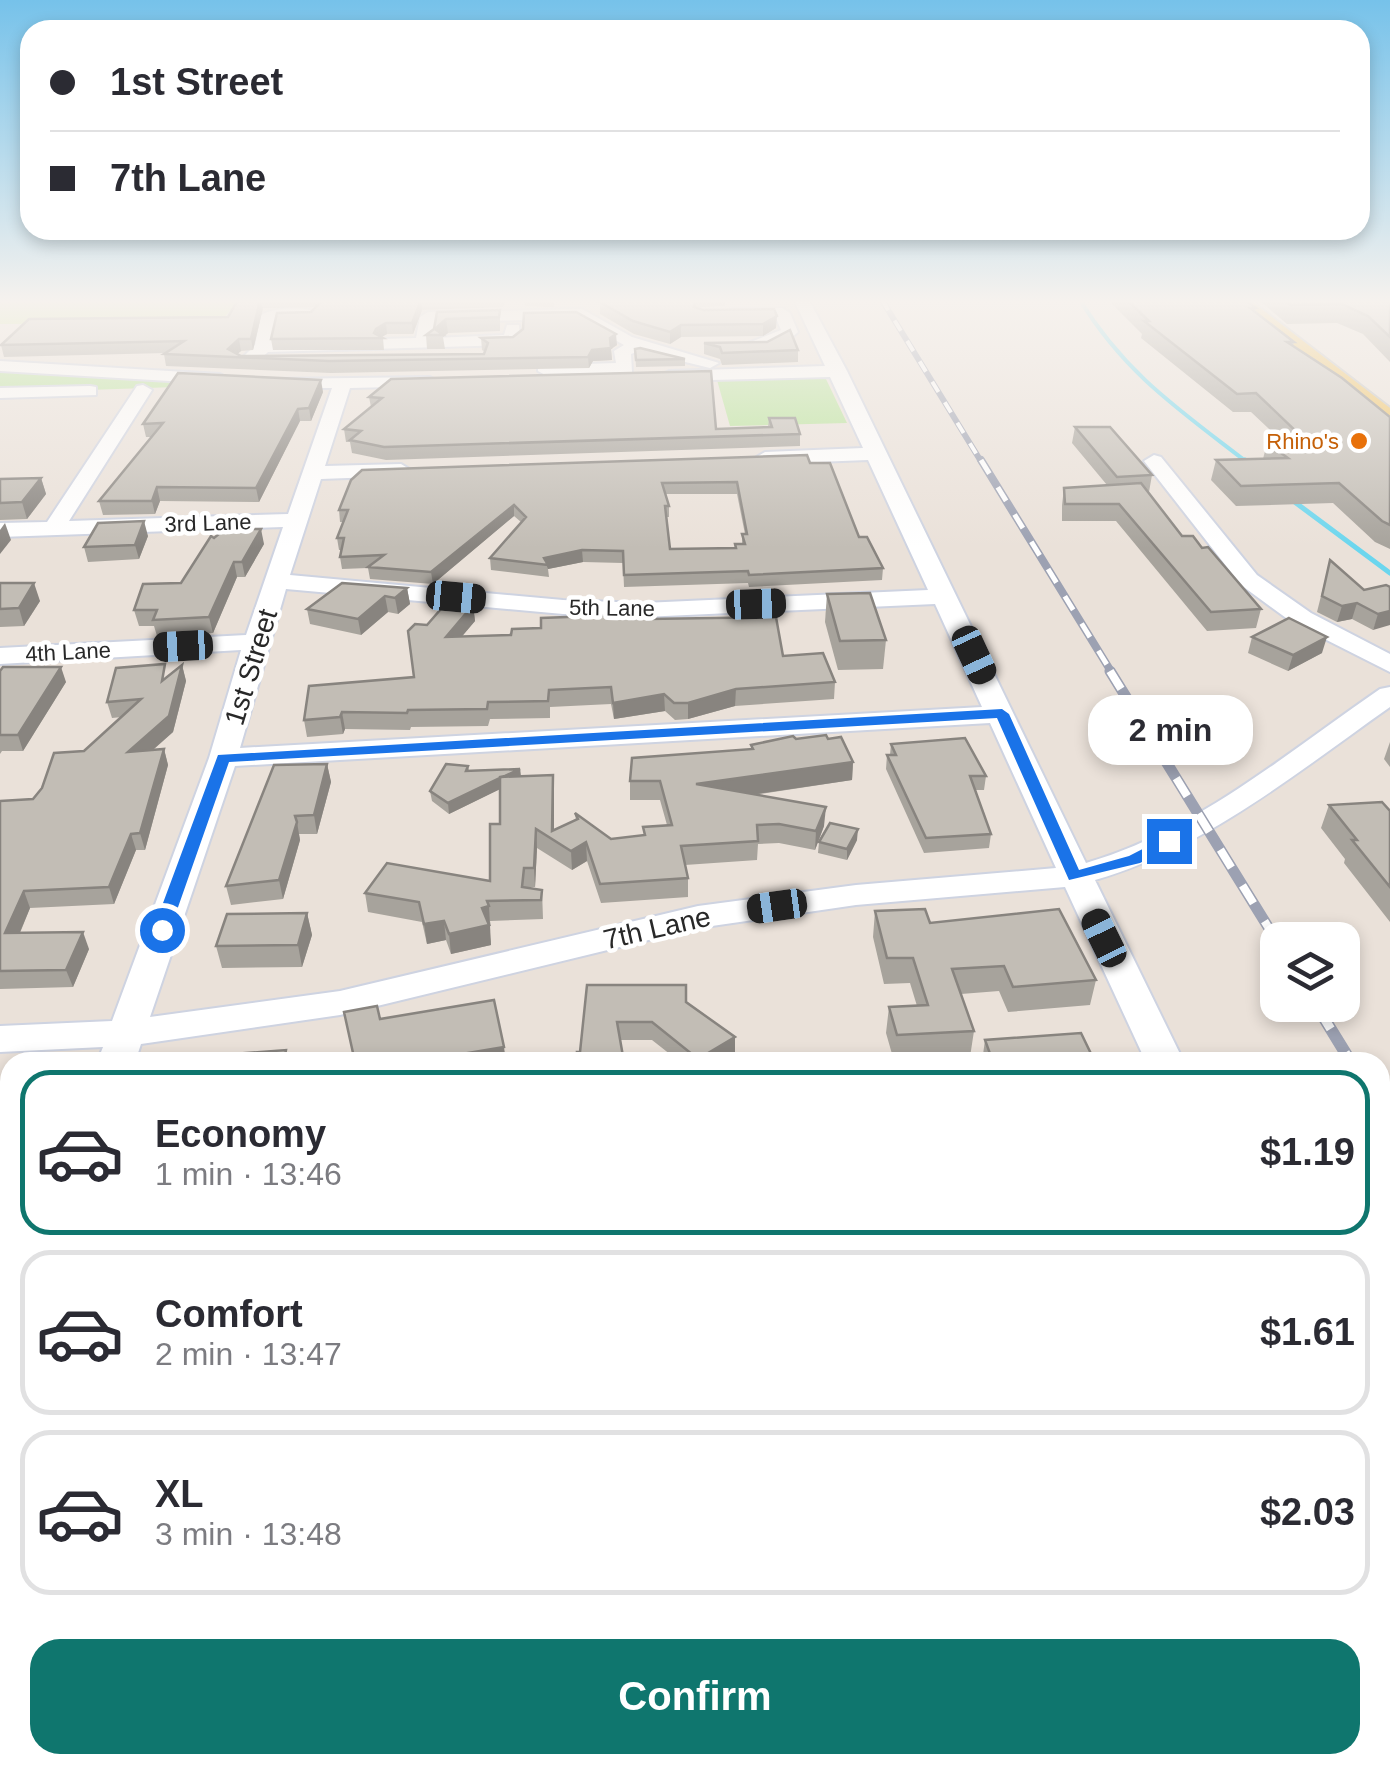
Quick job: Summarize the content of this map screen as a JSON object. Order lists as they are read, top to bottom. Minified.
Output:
{"streets":{"street":["3rd Lane","5th Lane","4th Lane","1st Street","7th Lane"]},"crossings":[["3rd Lane","1st Street"],["5th Lane","1st Street"],["4th Lane","1st Street"],["1st Street","7th Lane"]],"places":["Rhino's"],"page":{"banner":["1st Street","7th Lane"],"bubble":"2 min","list":[{"name":"Economy","note":"1 min · 13:46","value":"$1.19"},{"name":"Comfort","note":"2 min · 13:47","value":"$1.61"},{"name":"XL","note":"3 min · 13:48","value":"$2.03"}],"buttons":"Confirm"}}
